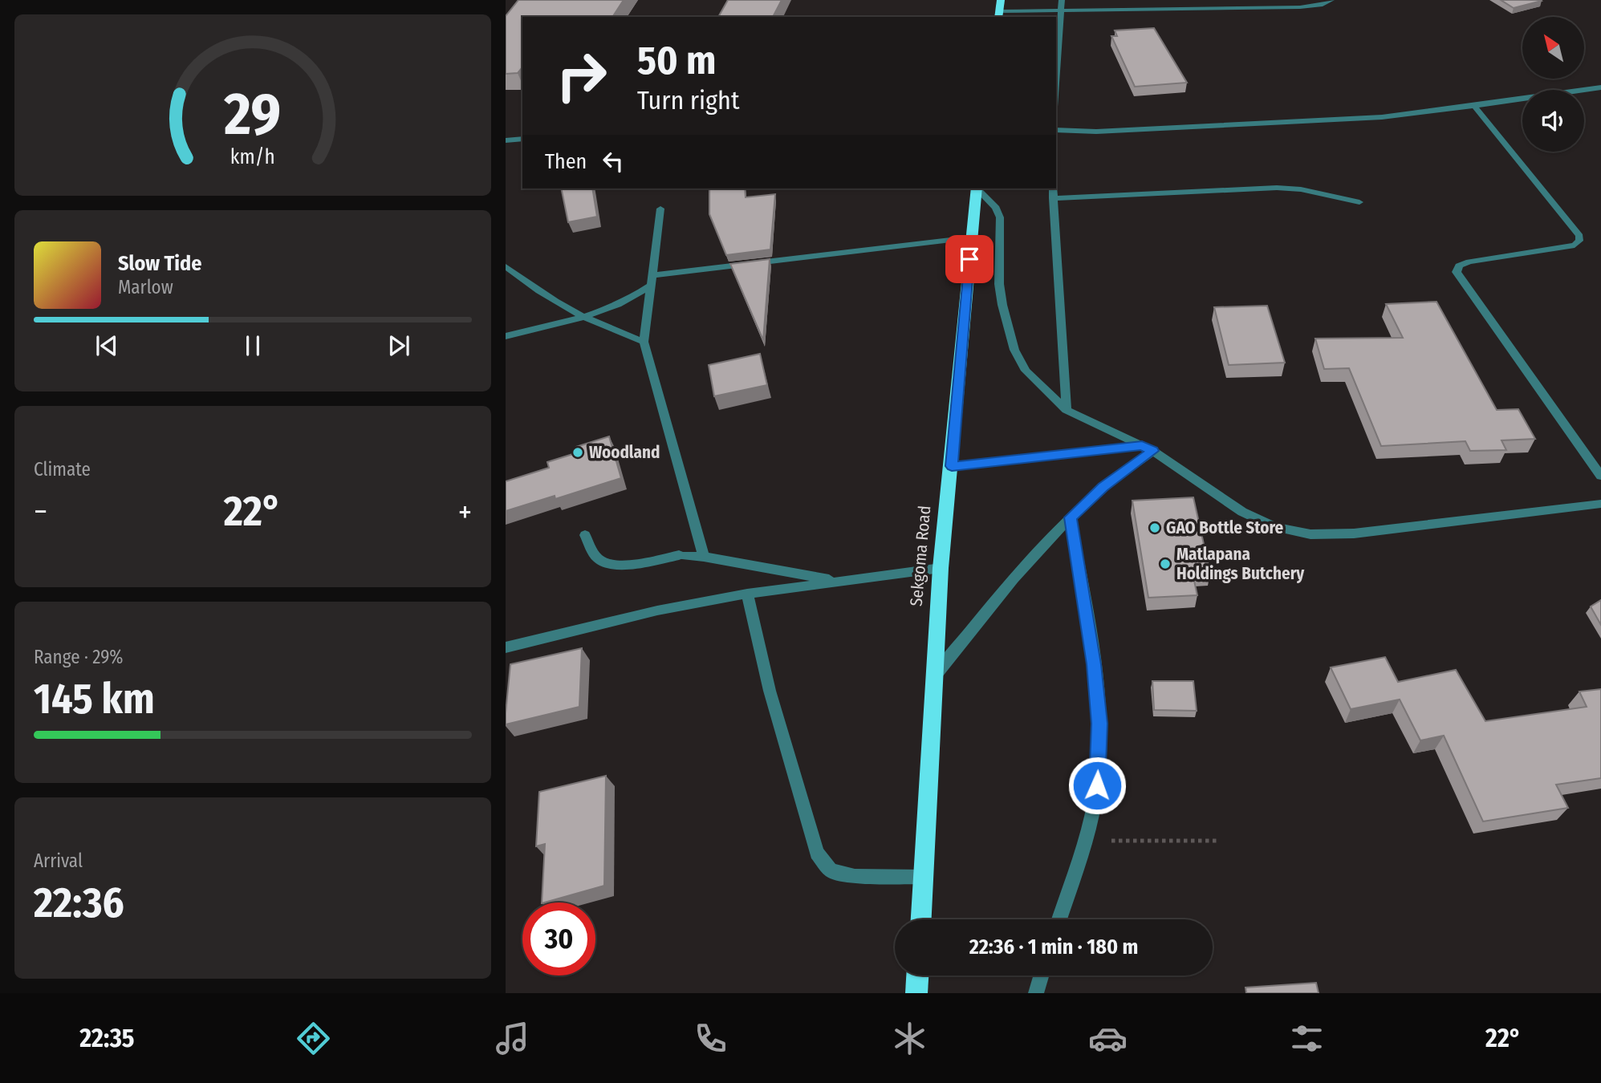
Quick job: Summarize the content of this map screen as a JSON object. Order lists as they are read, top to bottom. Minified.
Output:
{"streets":{"highway":["Sekgoma Road"]},"places":["Woodland","GAO Bottle Store","Matlapana Holdings Butchery"],"north":"top left","page":{"turn":["50 m","Turn right"],"then":"Then","song":["Slow Tide","Marlow"],"tile":["Climate",["Range · 29%","145 km"],["Arrival","22:36"]],"heat":["−","22°","+"],"limit":"30","trip":"22:36 · 1 min · 180 m","tabs":["22:35","22°"],"gauge":["29","km/h"]}}
